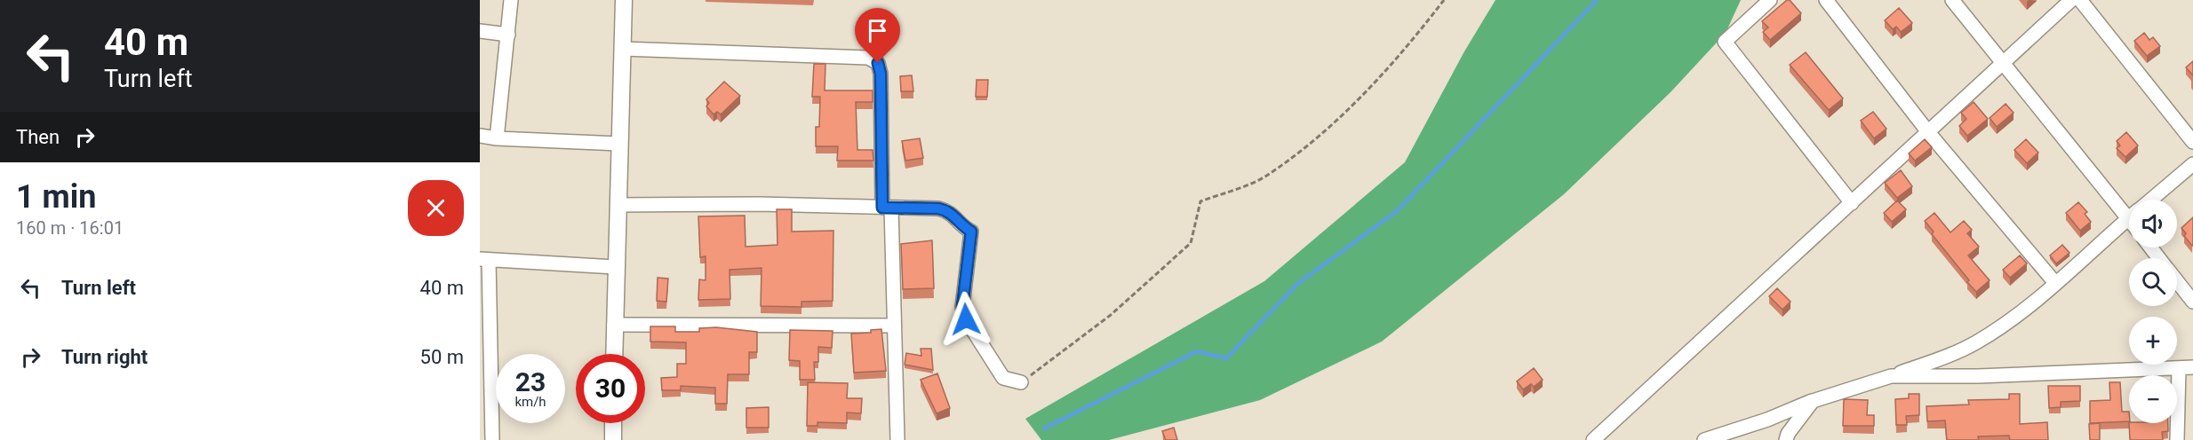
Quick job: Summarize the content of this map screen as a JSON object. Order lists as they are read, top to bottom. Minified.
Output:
{"page":{"turn":["40 m","Turn left"],"then":"Then","heading":["1 min","160 m · 16:01"],"map_buttons":["+","−"],"list":[{"name":"Turn left","value":"40 m"},{"name":"Turn right","value":"50 m"}],"speed":"23 km/h","limit":"30"}}
